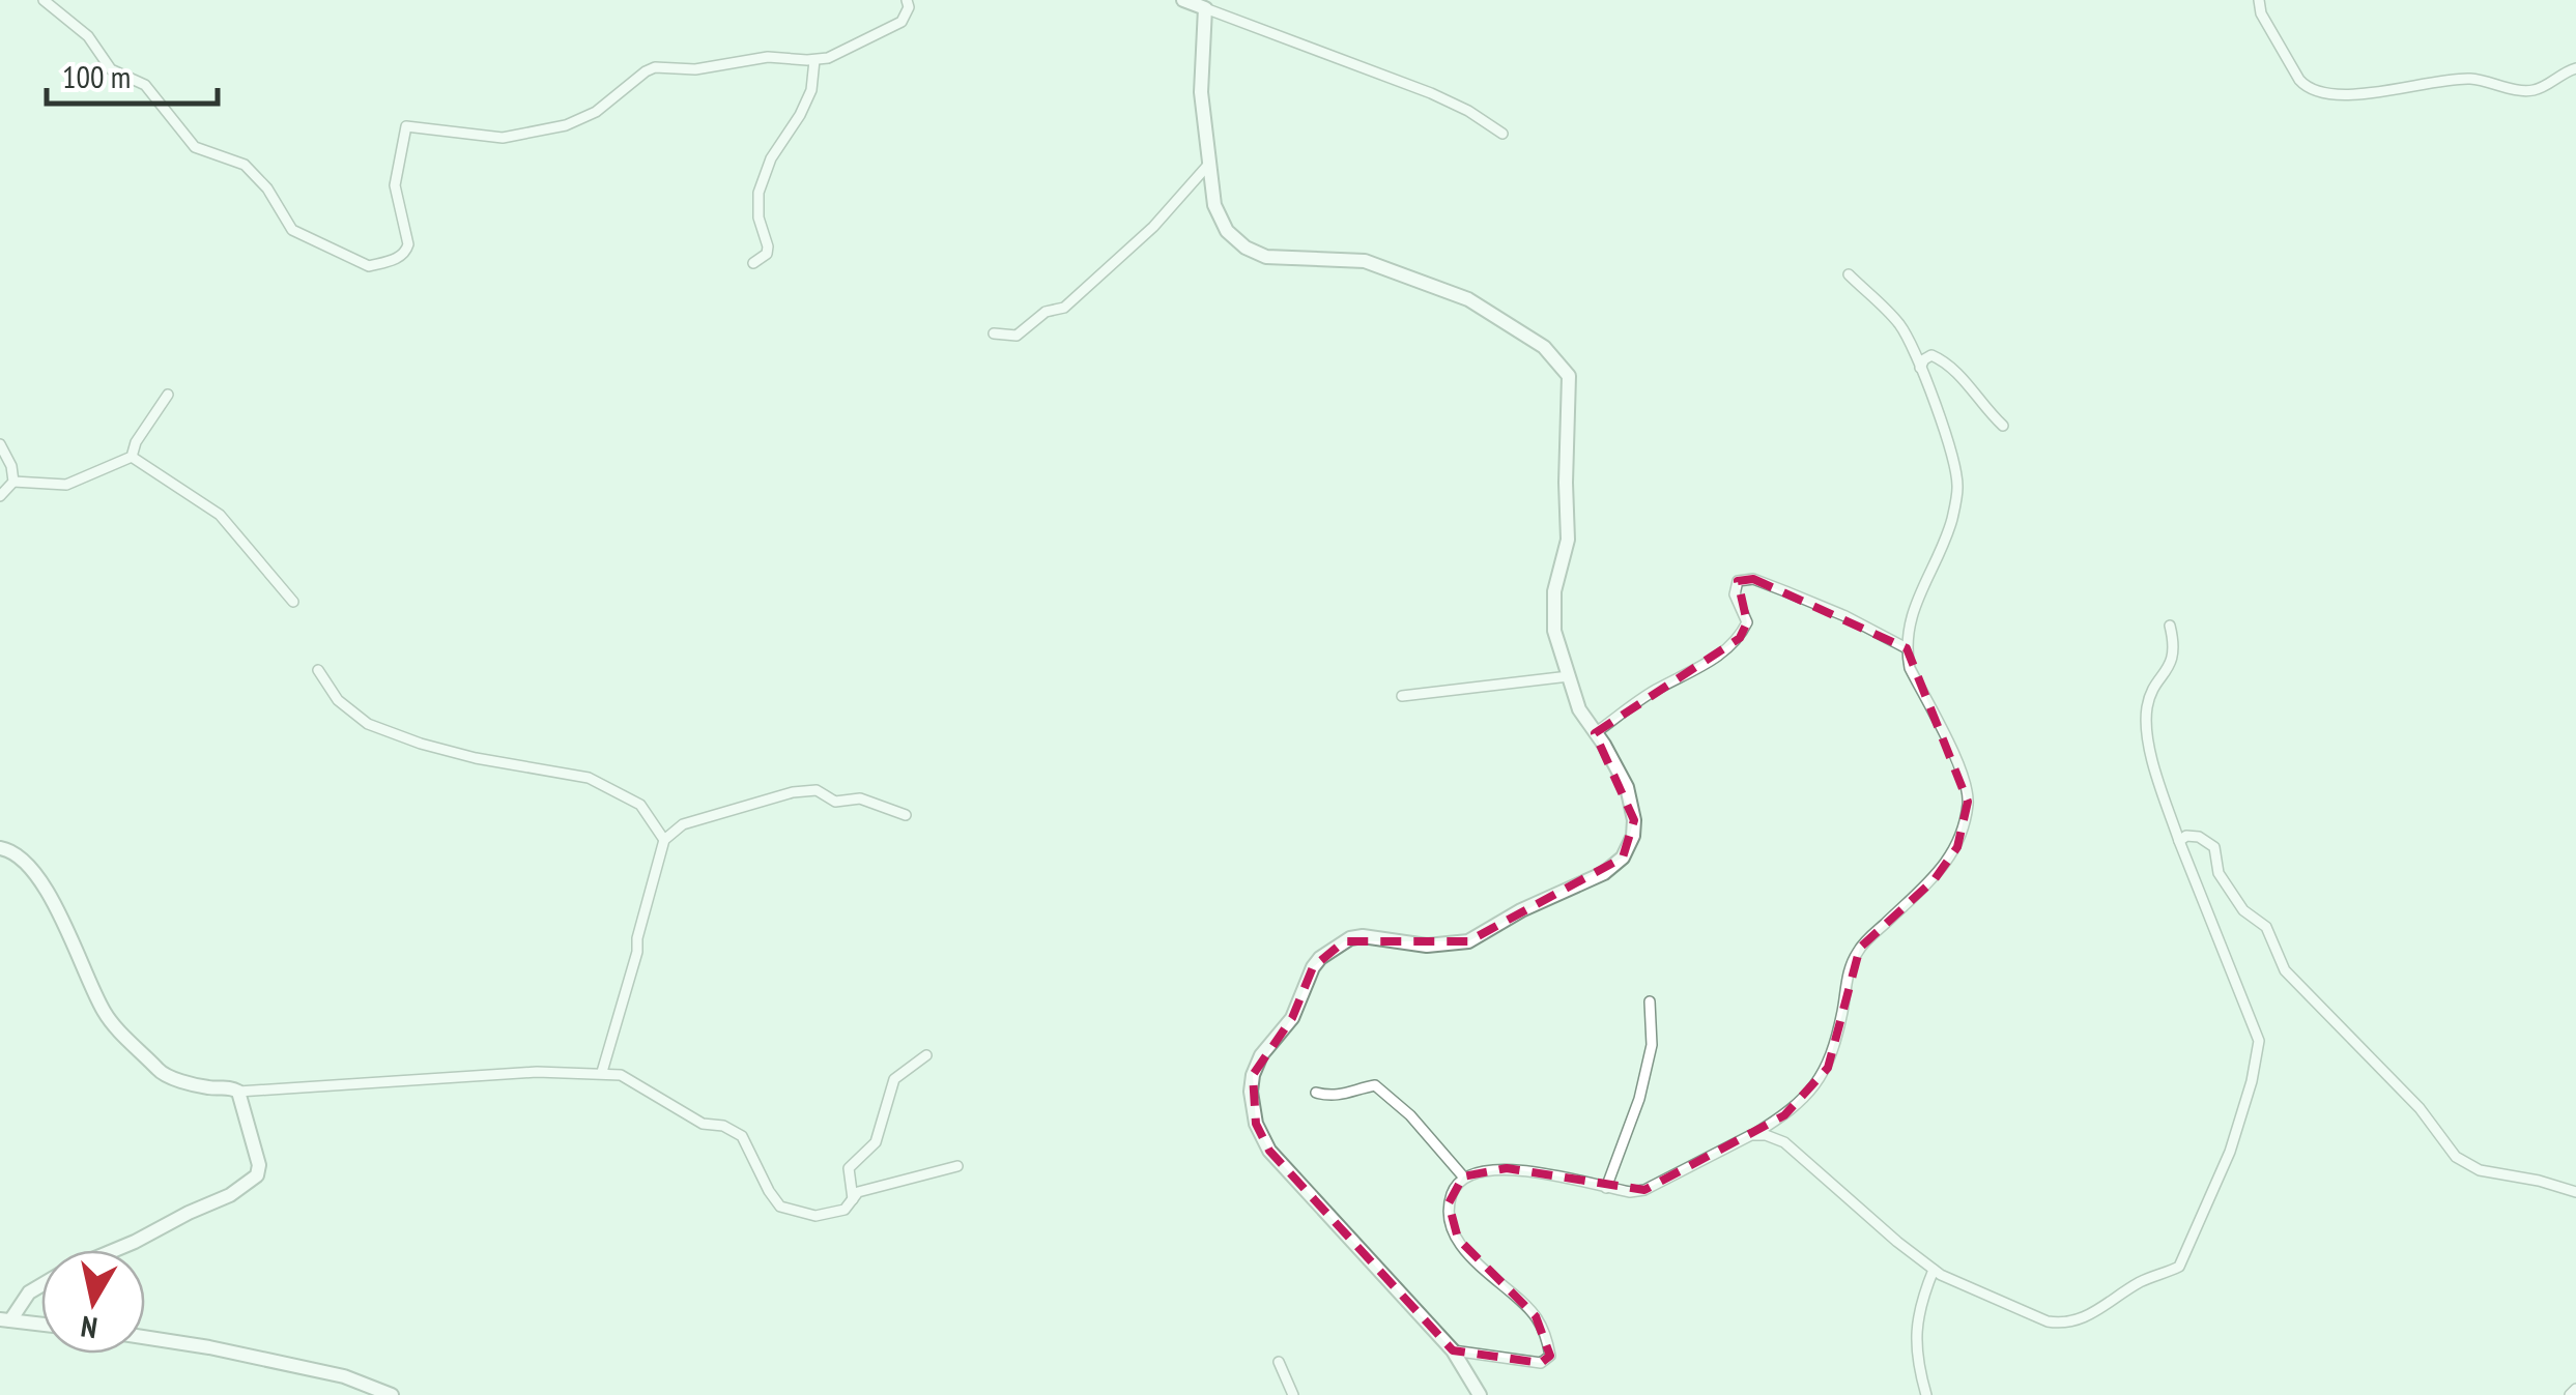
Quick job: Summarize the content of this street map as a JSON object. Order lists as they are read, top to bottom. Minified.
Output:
{"scale_bar":"100 m","north":"bottom"}
